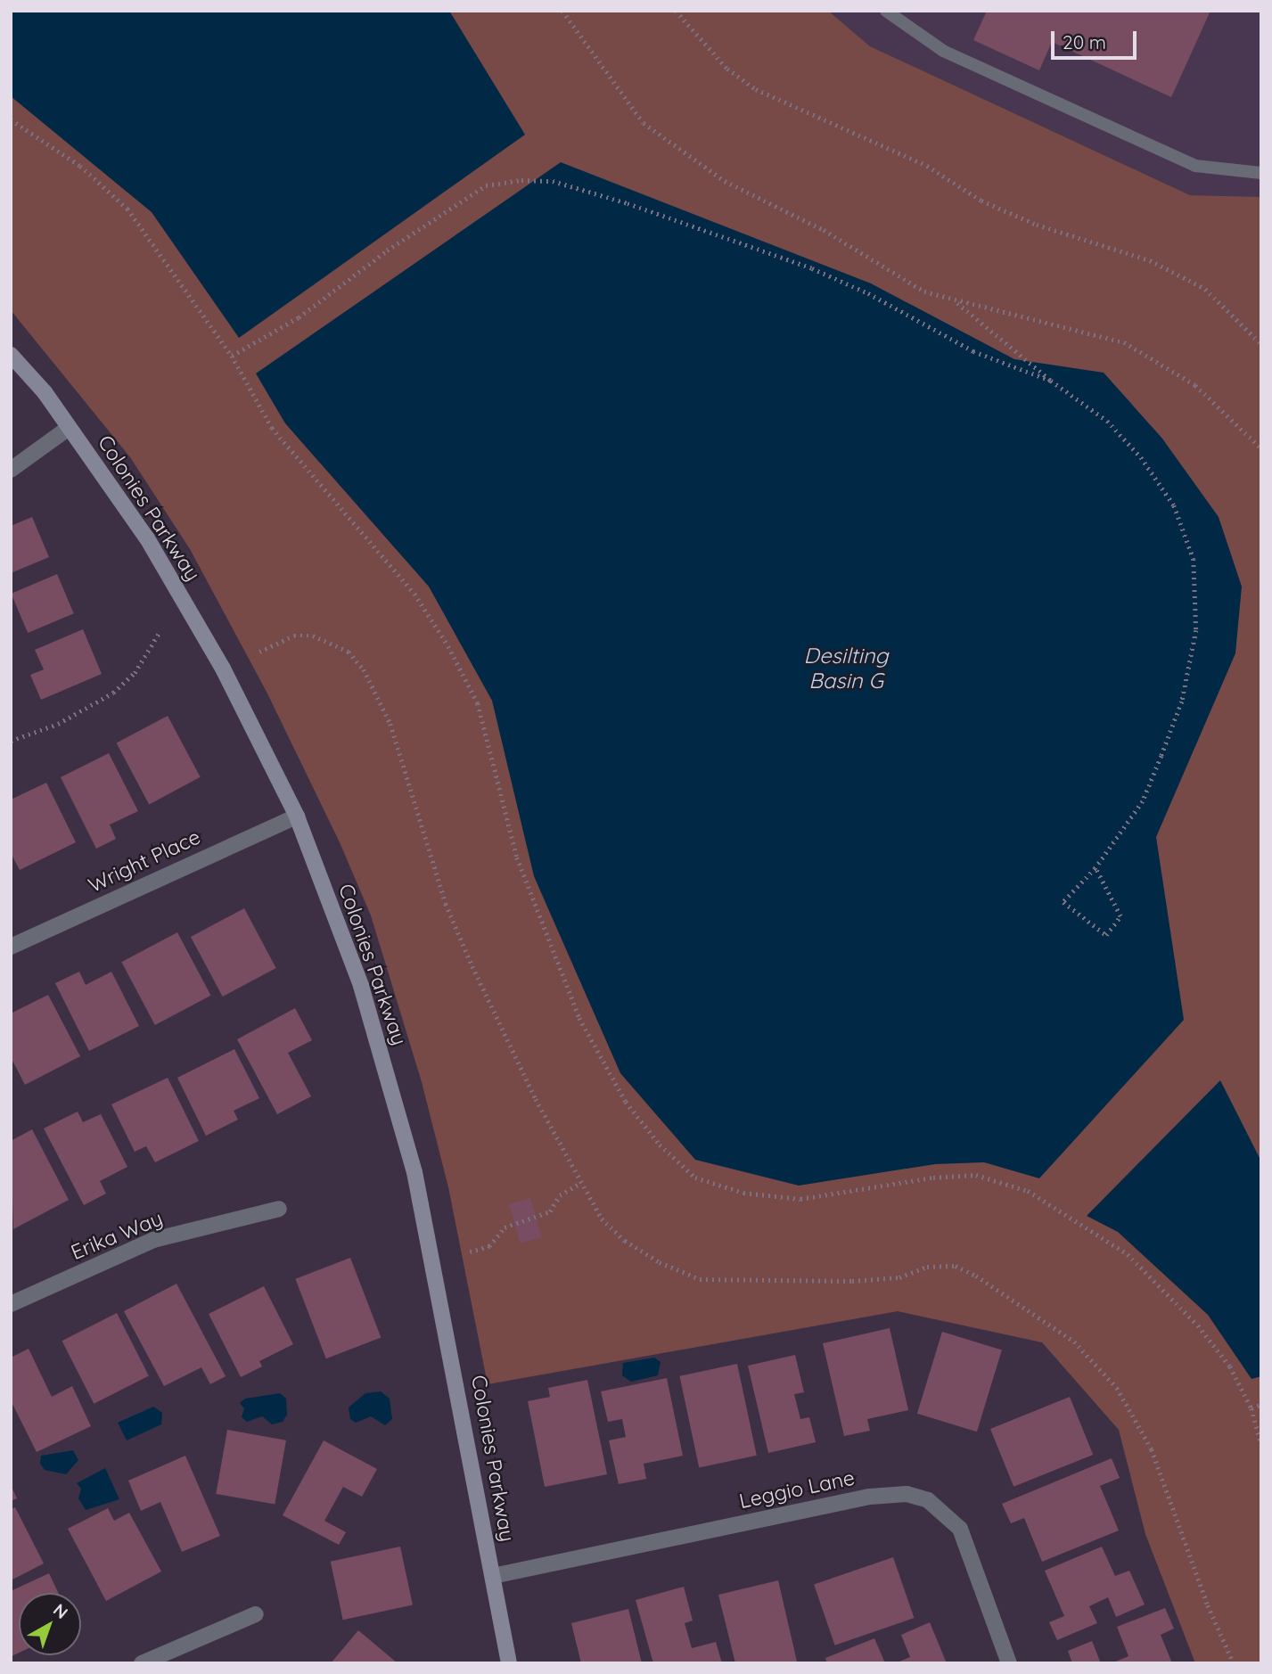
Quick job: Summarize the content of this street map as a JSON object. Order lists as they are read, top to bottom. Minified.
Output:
{"streets":{"street":["Colonies Parkway","Wright Place","Erika Way","Leggio Lane"]},"crossings":[["Colonies Parkway","Wright Place"],["Colonies Parkway","Leggio Lane"]],"water":["Desilting Basin G"],"scale_bar":"20 m","north":"top right"}
